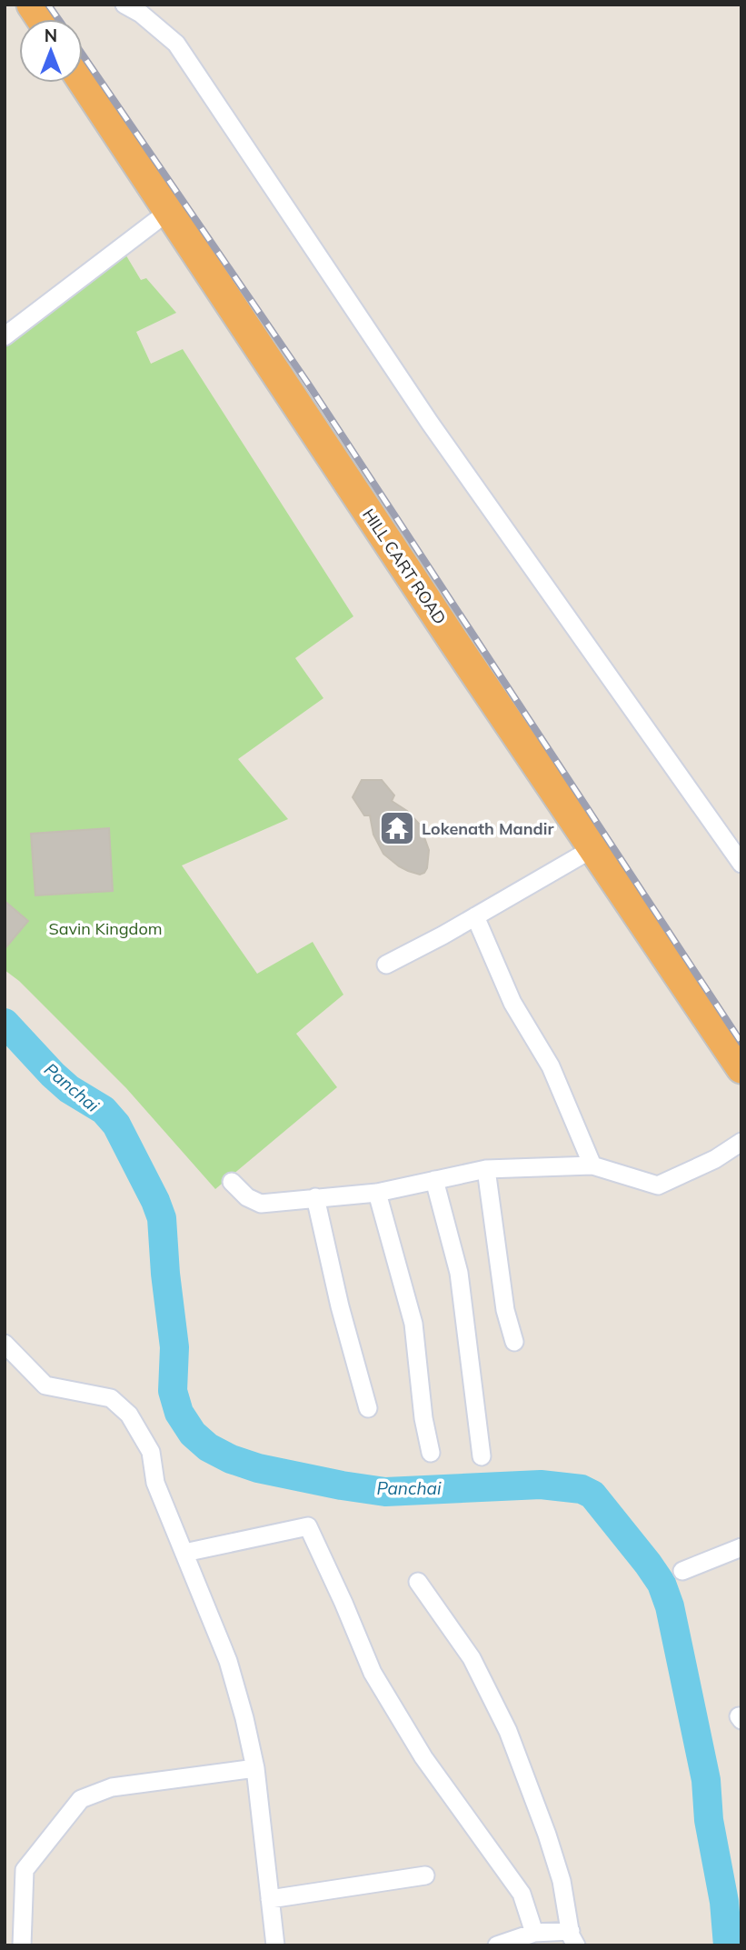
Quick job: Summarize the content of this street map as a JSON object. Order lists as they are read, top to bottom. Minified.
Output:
{"streets":{"highway":["HILL CART ROAD"]},"water":["Panchai"],"parks":["Savin Kingdom"],"places":{"temple":["Lokenath Mandir"]},"north":"top"}
